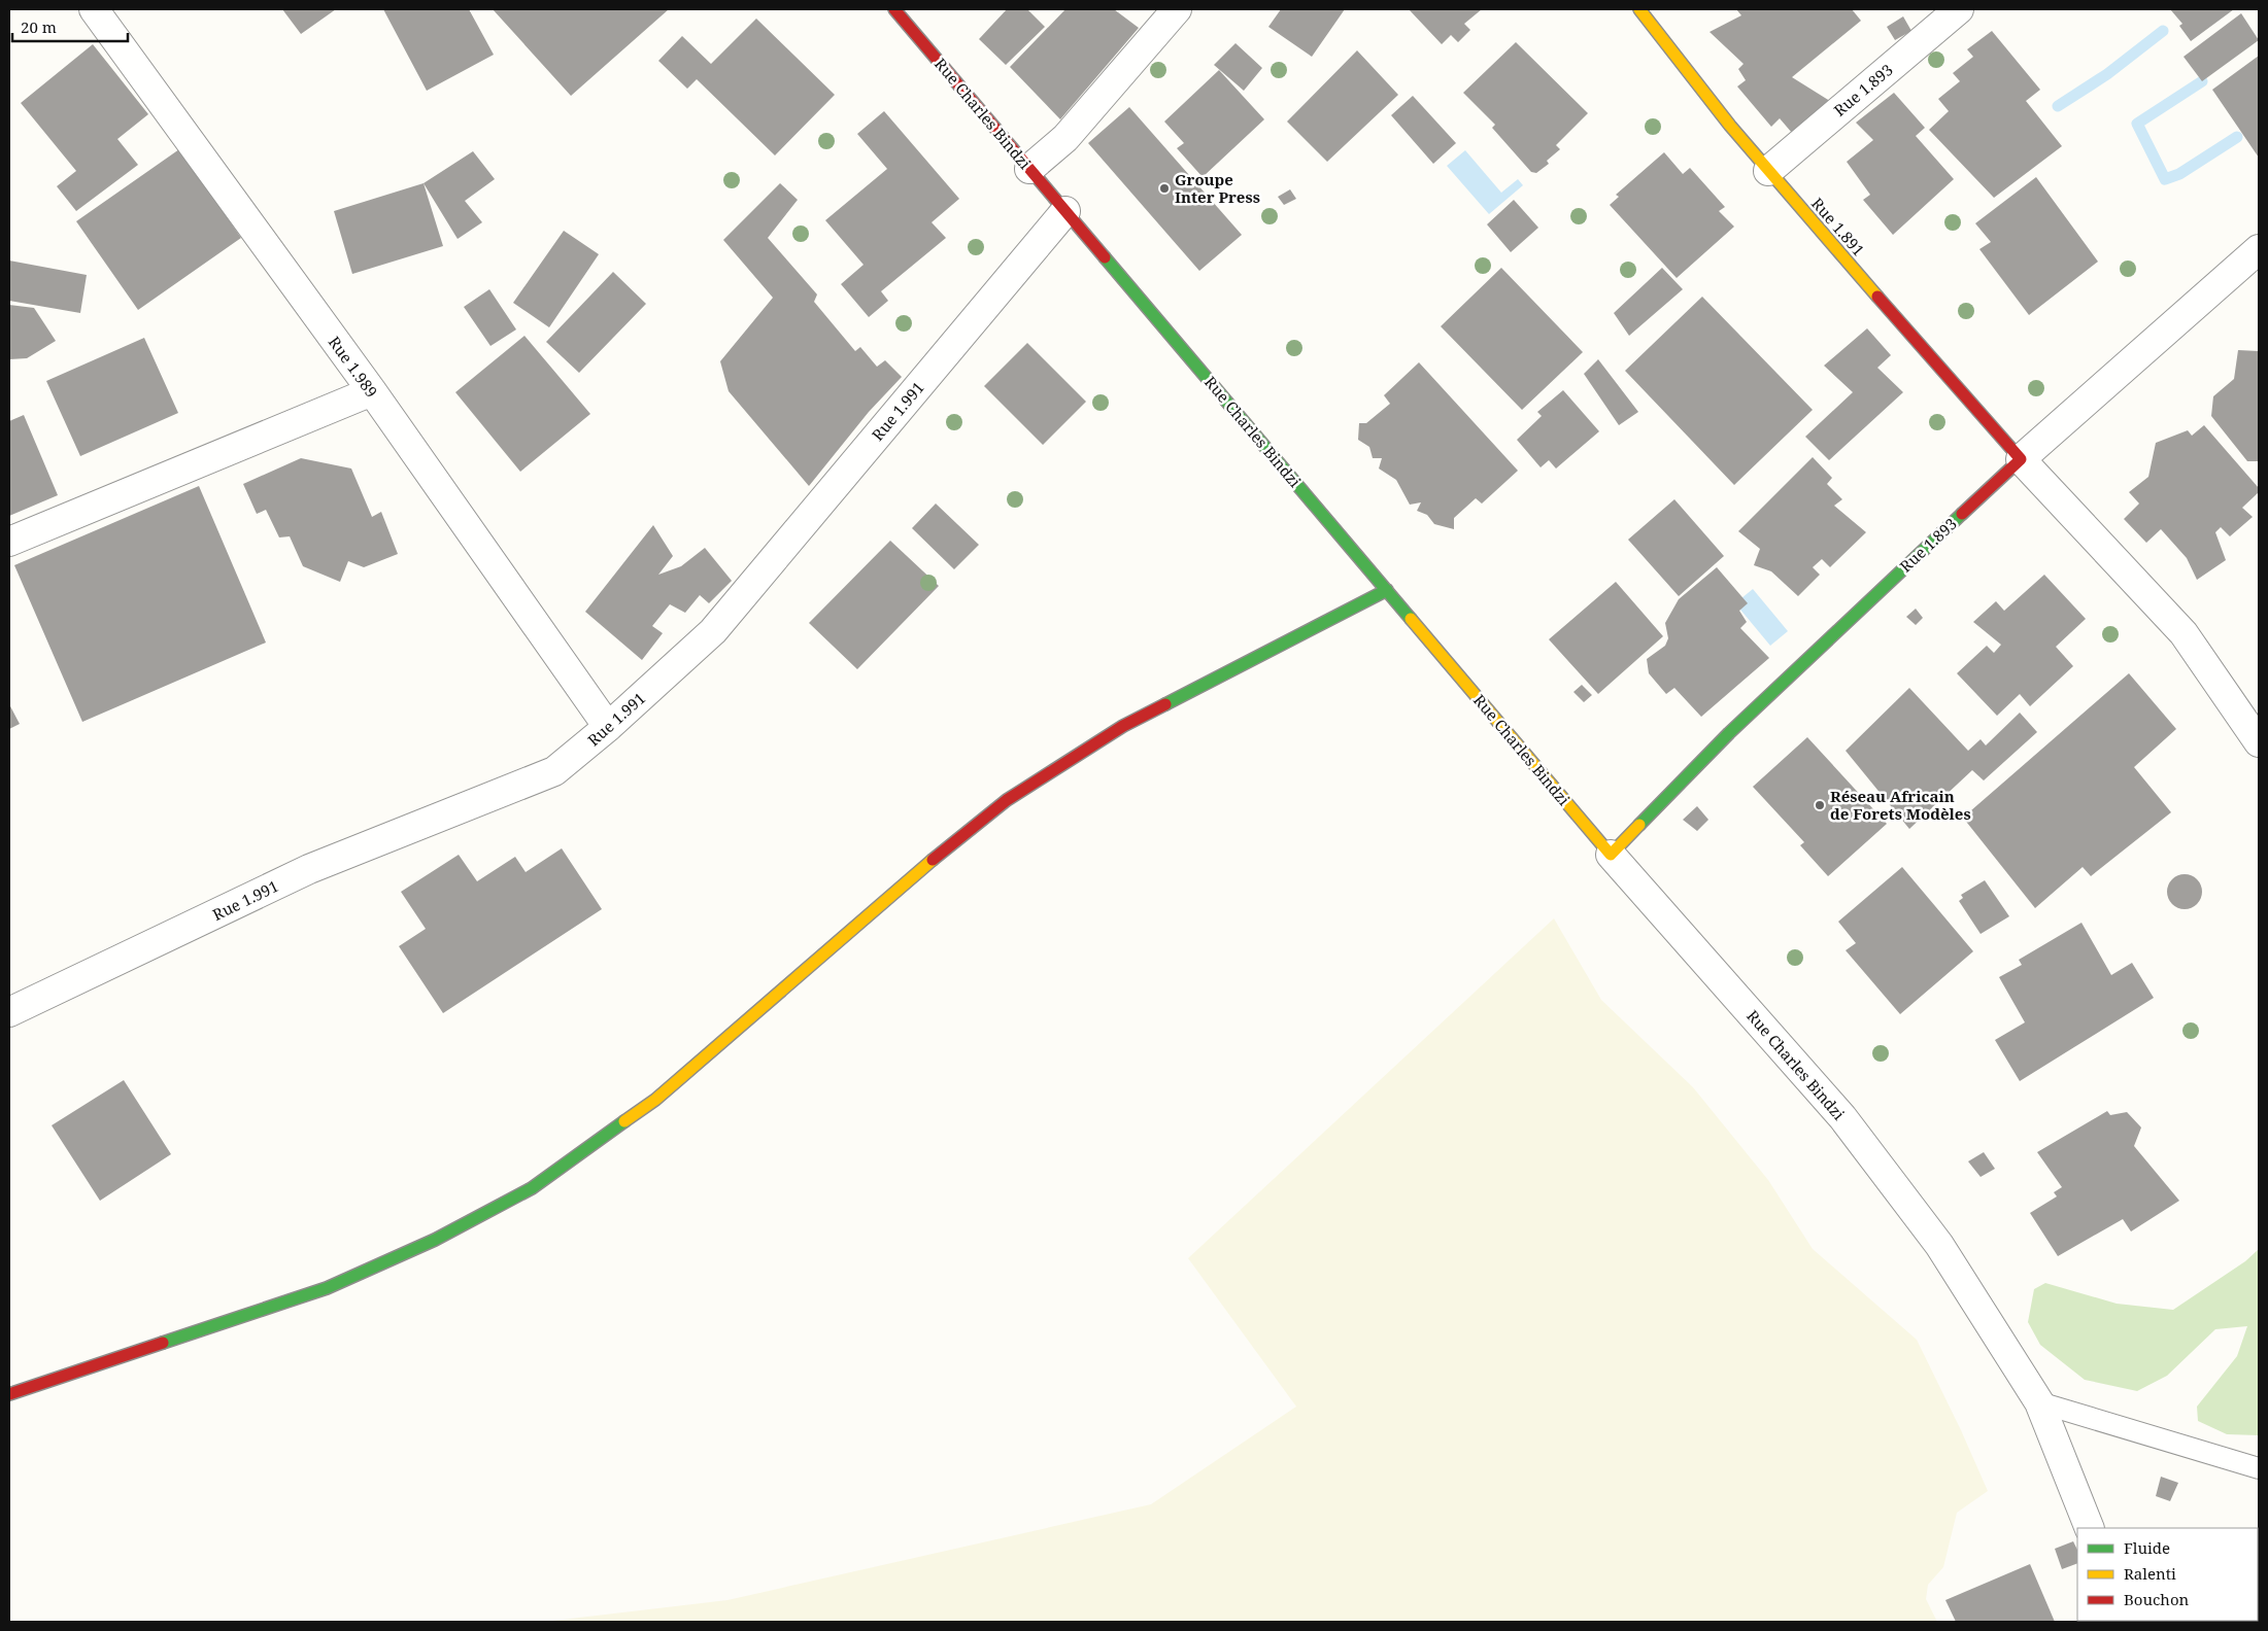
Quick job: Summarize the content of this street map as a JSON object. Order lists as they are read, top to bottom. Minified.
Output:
{"streets":{"street":["Rue 1.893","Rue Charles Bindzi","Rue 1.891","Rue 1.989","Rue 1.991"]},"crossings":[["Rue 1.893","Rue Charles Bindzi"],["Rue 1.893","Rue 1.891"],["Rue Charles Bindzi","Rue 1.991"],["Rue 1.989","Rue 1.991"]],"places":["Groupe Inter Press","Réseau Africain de Forets Modèles"],"legend":["Fluide","Ralenti","Bouchon"],"scale_bar":"20 m"}
